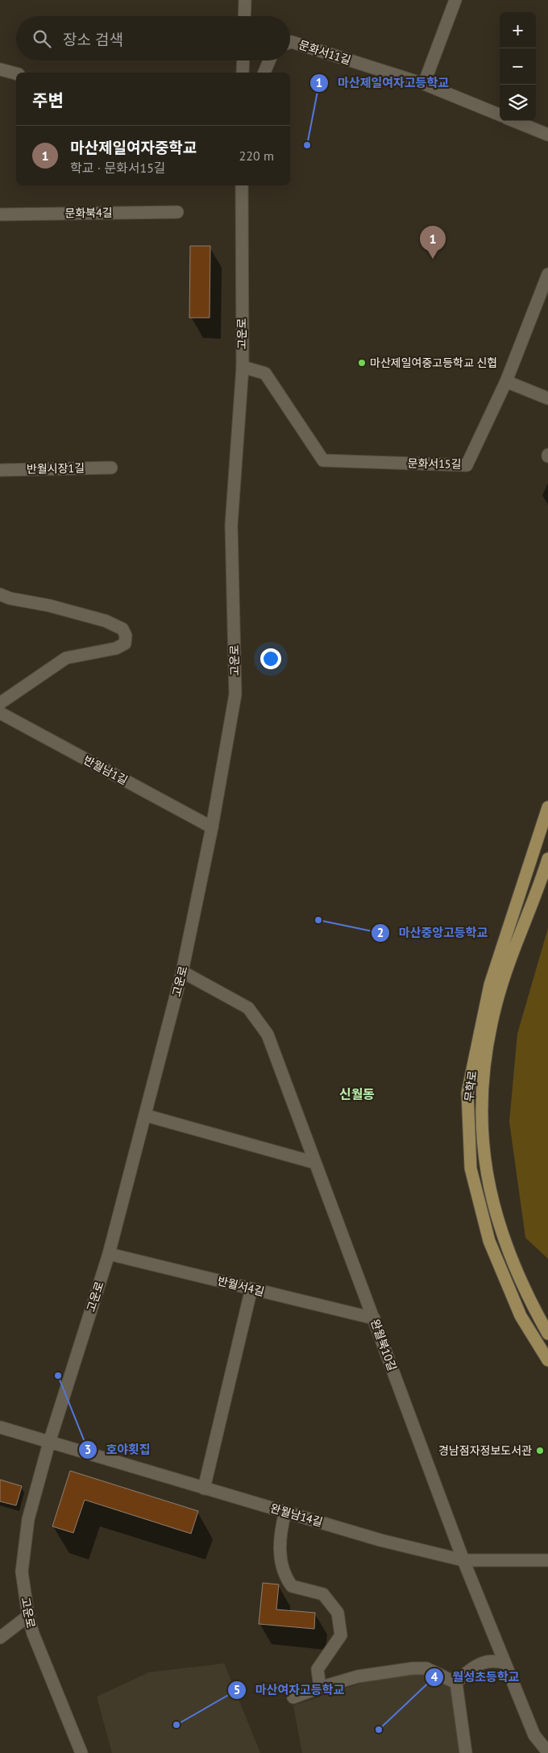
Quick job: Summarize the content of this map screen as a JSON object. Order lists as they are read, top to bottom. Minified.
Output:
{"streets":{"main road":["무학로"],"street":["문화서11길","문화북4길","고운로","문화서15길","반월시장1길","반월남1길","반월서4길","완월북10길","완월남14길"]},"crossings":[["고운로","문화서15길"],["고운로","반월남1길"],["고운로","반월서4길"],["고운로","완월북10길"],["고운로","완월남14길"],["반월서4길","완월북10길"],["완월북10길","완월남14길"]],"districts":["신월동"],"places":["마산제일여자고등학교","마산제일여중고등학교 신협","마산중앙고등학교","호야횟집","경남점자정보도서관","마산여자고등학교","월성초등학교"],"page":{"map_buttons":["+","−"],"search":"장소 검색","heading":"주변","list":[{"mark":"1","name":"마산제일여자중학교","note":"학교 · 문화서15길","value":"220 m"}],"pins":"1"}}
